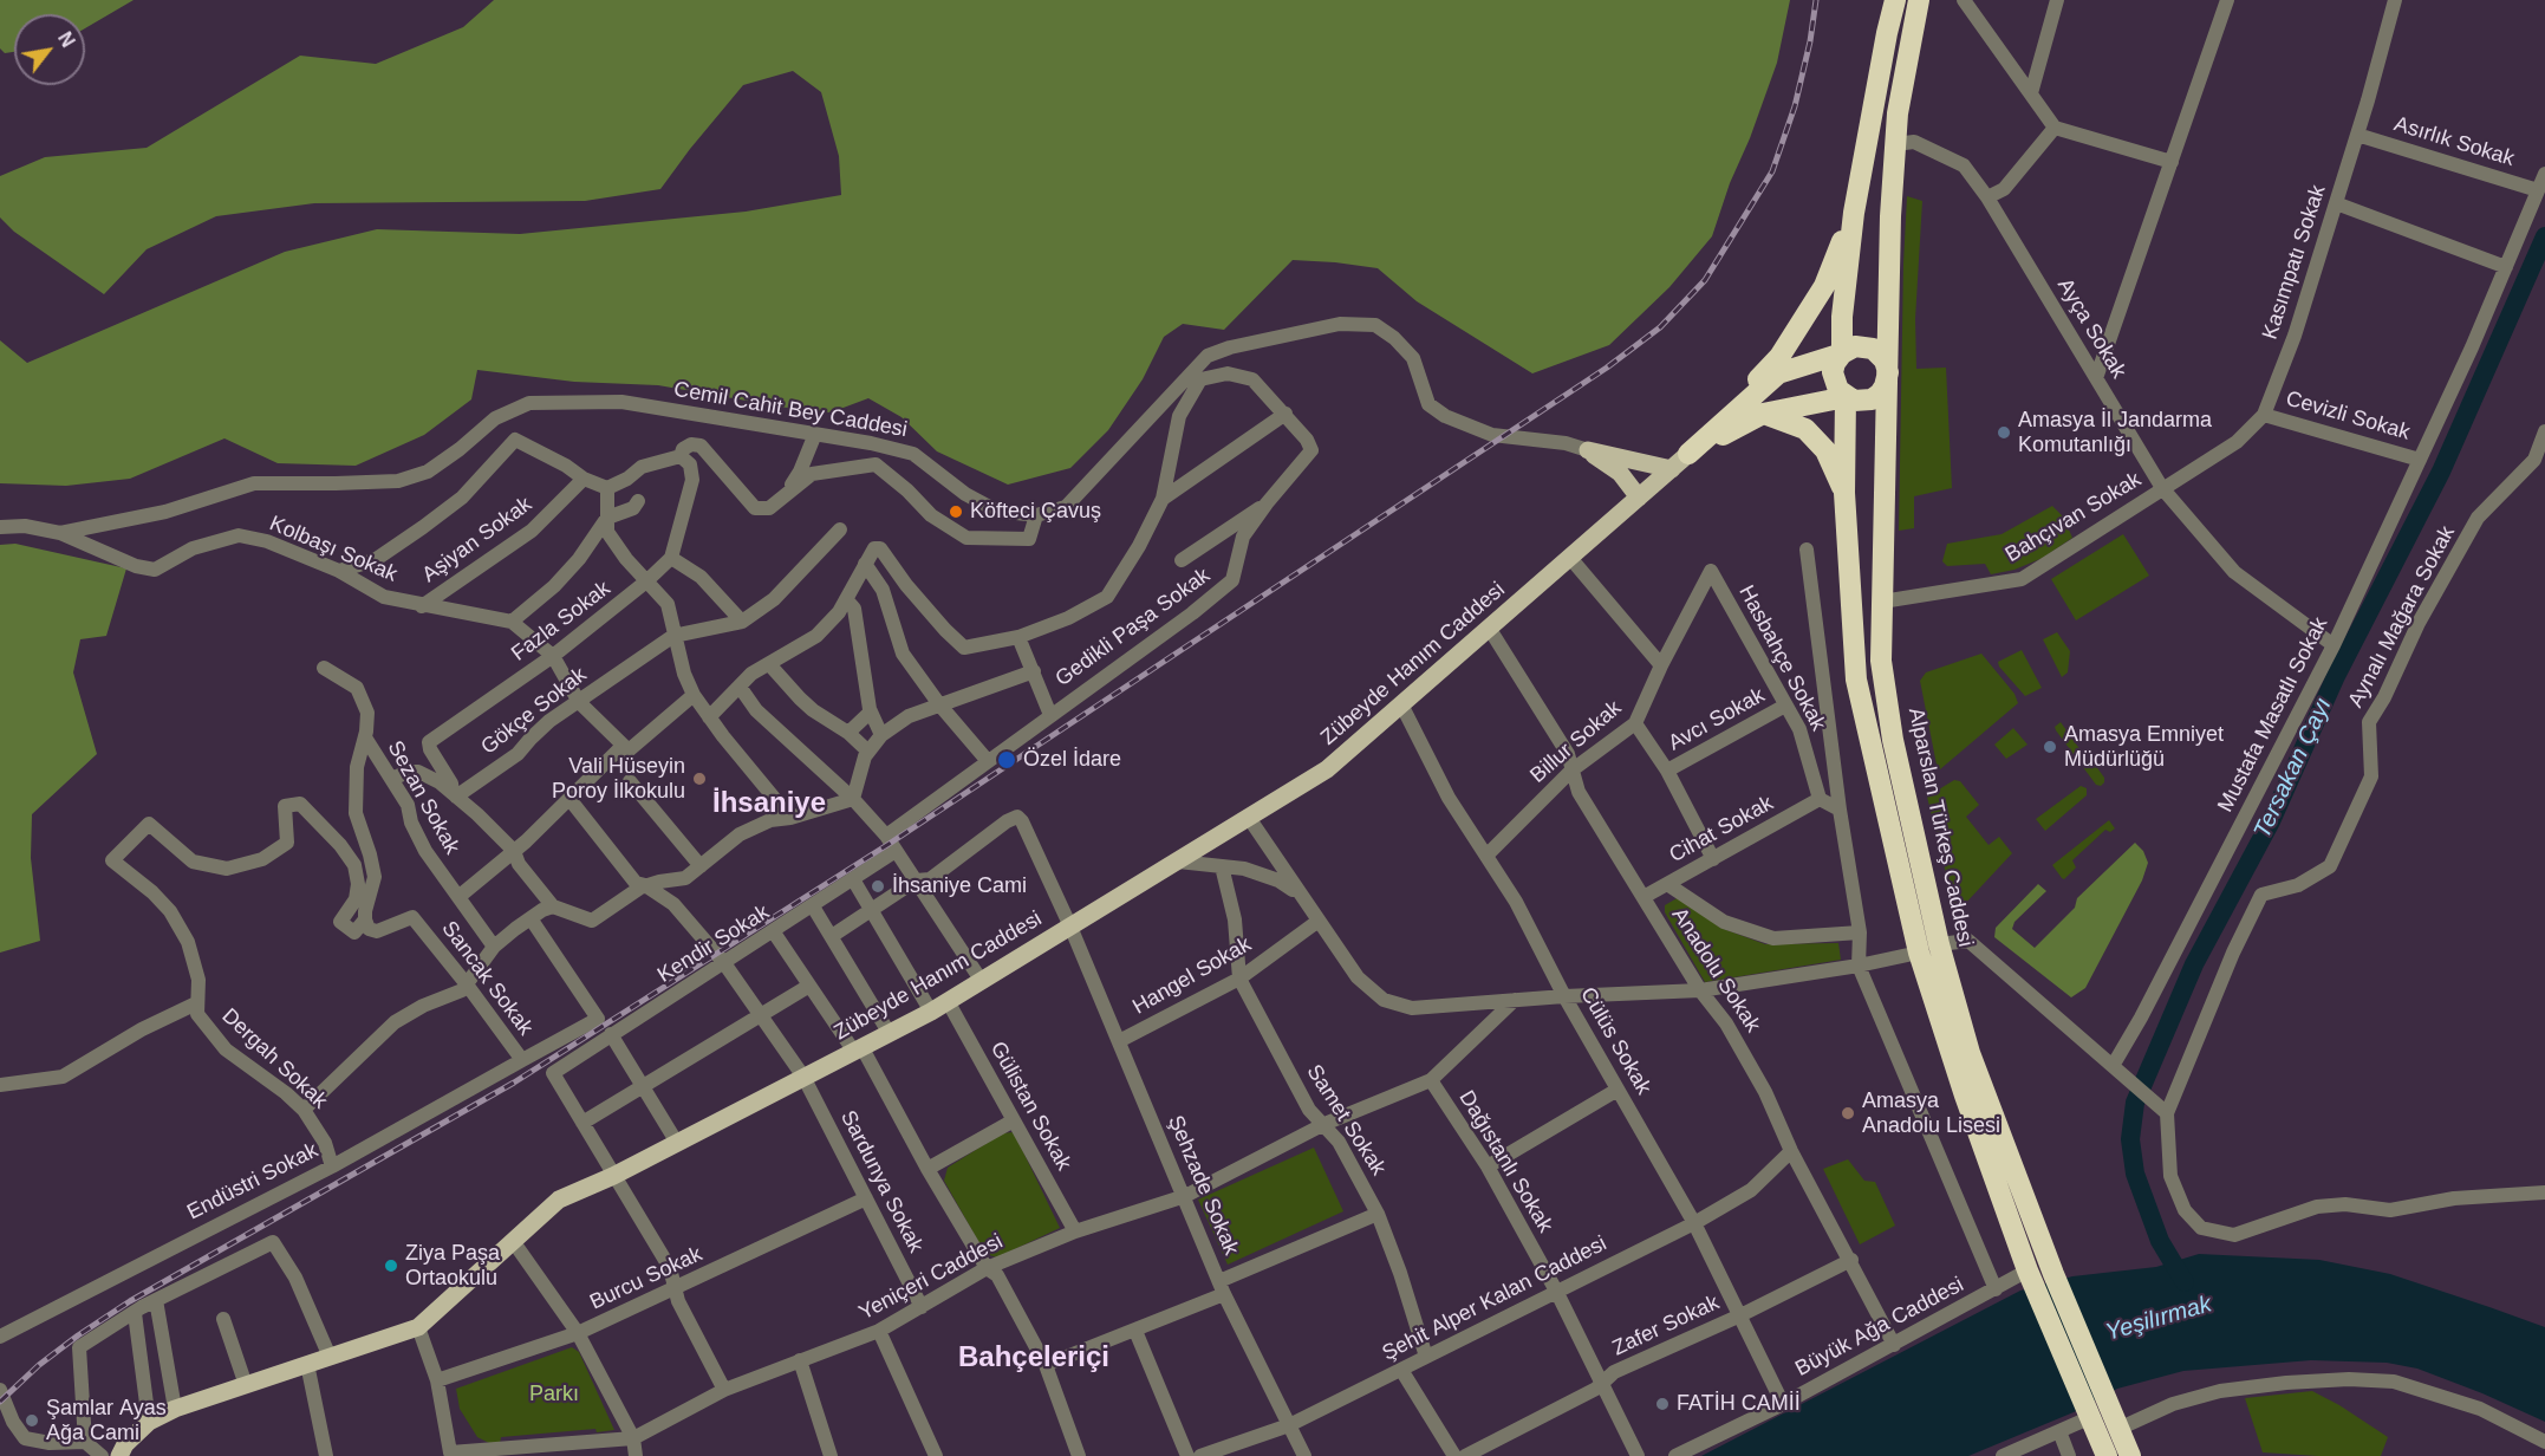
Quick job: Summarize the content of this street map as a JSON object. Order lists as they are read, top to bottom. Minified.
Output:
{"streets":{"highway":["Alparslan Türkeş Caddesi"],"main road":["Zübeyde Hanım Caddesi"],"street":["Asırlık Sokak","Kasımpatı Sokak","Ayça Sokak","Cemil Cahit Bey Caddesi","Cevizli Sokak","Bahçıvan Sokak","Aşiyan Sokak","Kolbaşı Sokak","Aynalı Mağara Sokak","Fazla Sokak","Gedikli Paşa Sokak","Hasbahçe Sokak","Gökçe Sokak","Mustafa Masatlı Sokak","Avcı Sokak","Billur Sokak","Sezan Sokak","Cihat Sokak","Kendir Sokak","Anadolu Sokak","Hangel Sokak","Sancak Sokak","Cülüs Sokak","Dergah Sokak","Gülistan Sokak","Samet Sokak","Dağıstanlı Sokak","Endüstri Sokak","Sardunya Sokak","Şehzade Sokak","Yeniçeri Caddesi","Burcu Sokak","Şehit Alper Kalan Caddesi","Zafer Sokak","Büyük Ağa Caddesi"]},"crossings":[["Asırlık Sokak","Kasımpatı Sokak"],["Asırlık Sokak","Mustafa Masatlı Sokak"],["Kasımpatı Sokak","Ayça Sokak"],["Kasımpatı Sokak","Cevizli Sokak"],["Kasımpatı Sokak","Bahçıvan Sokak"],["Ayça Sokak","Bahçıvan Sokak"],["Ayça Sokak","Mustafa Masatlı Sokak"],["Ayça Sokak","Alparslan Türkeş Caddesi"],["Cemil Cahit Bey Caddesi","Kolbaşı Sokak"],["Cevizli Sokak","Mustafa Masatlı Sokak"],["Bahçıvan Sokak","Alparslan Türkeş Caddesi"],["Aşiyan Sokak","Kolbaşı Sokak"],["Kolbaşı Sokak","Fazla Sokak"],["Kolbaşı Sokak","Gökçe Sokak"],["Fazla Sokak","Gökçe Sokak"],["Hasbahçe Sokak","Avcı Sokak"],["Hasbahçe Sokak","Billur Sokak"],["Hasbahçe Sokak","Cihat Sokak"],["Zübeyde Hanım Caddesi","Anadolu Sokak"],["Zübeyde Hanım Caddesi","Cülüs Sokak"],["Zübeyde Hanım Caddesi","Gülistan Sokak"],["Zübeyde Hanım Caddesi","Sardunya Sokak"],["Zübeyde Hanım Caddesi","Şehzade Sokak"],["Zübeyde Hanım Caddesi","Yeniçeri Caddesi"],["Billur Sokak","Anadolu Sokak"],["Billur Sokak","Cülüs Sokak"],["Alparslan Türkeş Caddesi","Büyük Ağa Caddesi"],["Cihat Sokak","Anadolu Sokak"],["Kendir Sokak","Sardunya Sokak"],["Anadolu Sokak","Şehit Alper Kalan Caddesi"],["Anadolu Sokak","Zafer Sokak"],["Anadolu Sokak","Büyük Ağa Caddesi"],["Hangel Sokak","Samet Sokak"],["Hangel Sokak","Şehzade Sokak"],["Sancak Sokak","Dergah Sokak"],["Sancak Sokak","Endüstri Sokak"],["Cülüs Sokak","Şehit Alper Kalan Caddesi"],["Cülüs Sokak","Zafer Sokak"],["Cülüs Sokak","Büyük Ağa Caddesi"],["Dergah Sokak","Endüstri Sokak"],["Gülistan Sokak","Yeniçeri Caddesi"],["Samet Sokak","Yeniçeri Caddesi"],["Samet Sokak","Şehit Alper Kalan Caddesi"],["Dağıstanlı Sokak","Yeniçeri Caddesi"],["Dağıstanlı Sokak","Şehit Alper Kalan Caddesi"],["Dağıstanlı Sokak","Zafer Sokak"],["Sardunya Sokak","Yeniçeri Caddesi"],["Sardunya Sokak","Burcu Sokak"],["Şehzade Sokak","Yeniçeri Caddesi"],["Şehzade Sokak","Şehit Alper Kalan Caddesi"],["Yeniçeri Caddesi","Burcu Sokak"]],"districts":["İhsaniye","Bahçeleriçi"],"water":["Tersakan Çayı","Yeşilırmak"],"parks":["Parkı"],"places":["Amasya İl Jandarma Komutanlığı","Köfteci Çavuş","Amasya Emniyet Müdürlüğü","Özel İdare","Vali Hüseyin Poroy İlkokulu","İhsaniye Cami","Amasya Anadolu Lisesi","Ziya Paşa Ortaokulu","FATİH CAMİİ","Şamlar Ayas Ağa Cami"],"north":"top right"}
